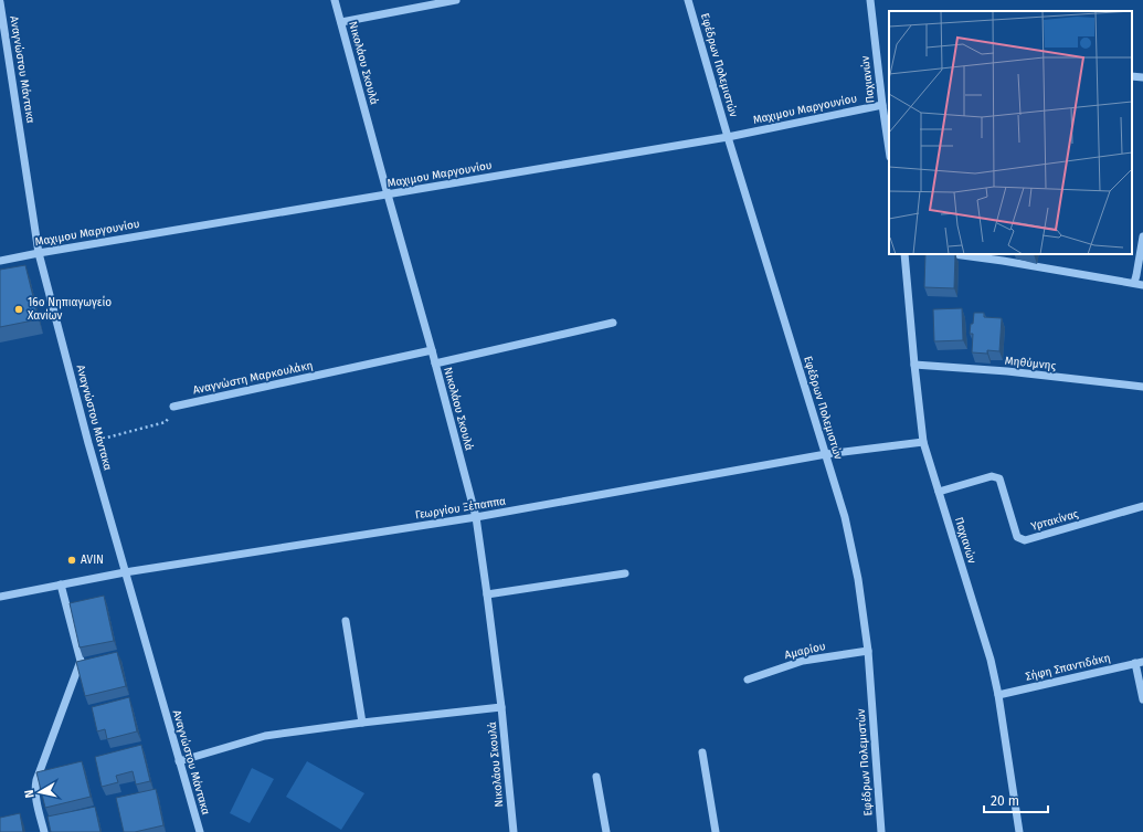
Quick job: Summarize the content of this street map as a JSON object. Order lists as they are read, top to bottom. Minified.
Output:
{"streets":{"street":["Νικολάου Σκουλά","Εφέδρων Πολεμιστών","Αναγνώστου Μάντακα","Παχιανών","Μαχιμου Mαργουνίου","Μηθύμνης","Αναγνώστη Μαρκουλάκη","Γεωργίου Ξέπαππα","Υρτακίνας","Αμαρίου","Σήφη Σπαντιδάκη"]},"crossings":[["Νικολάου Σκουλά","Μαχιμου Mαργουνίου"],["Νικολάου Σκουλά","Αναγνώστη Μαρκουλάκη"],["Νικολάου Σκουλά","Γεωργίου Ξέπαππα"],["Εφέδρων Πολεμιστών","Μαχιμου Mαργουνίου"],["Εφέδρων Πολεμιστών","Γεωργίου Ξέπαππα"],["Εφέδρων Πολεμιστών","Αμαρίου"],["Αναγνώστου Μάντακα","Μαχιμου Mαργουνίου"],["Αναγνώστου Μάντακα","Γεωργίου Ξέπαππα"],["Παχιανών","Μαχιμου Mαργουνίου"],["Παχιανών","Μηθύμνης"],["Παχιανών","Γεωργίου Ξέπαππα"],["Παχιανών","Υρτακίνας"],["Παχιανών","Σήφη Σπαντιδάκη"]],"places":["16ο Νηπιαγωγείο Χανίων","AVIN"],"scale_bar":"20 m","north":"left"}
